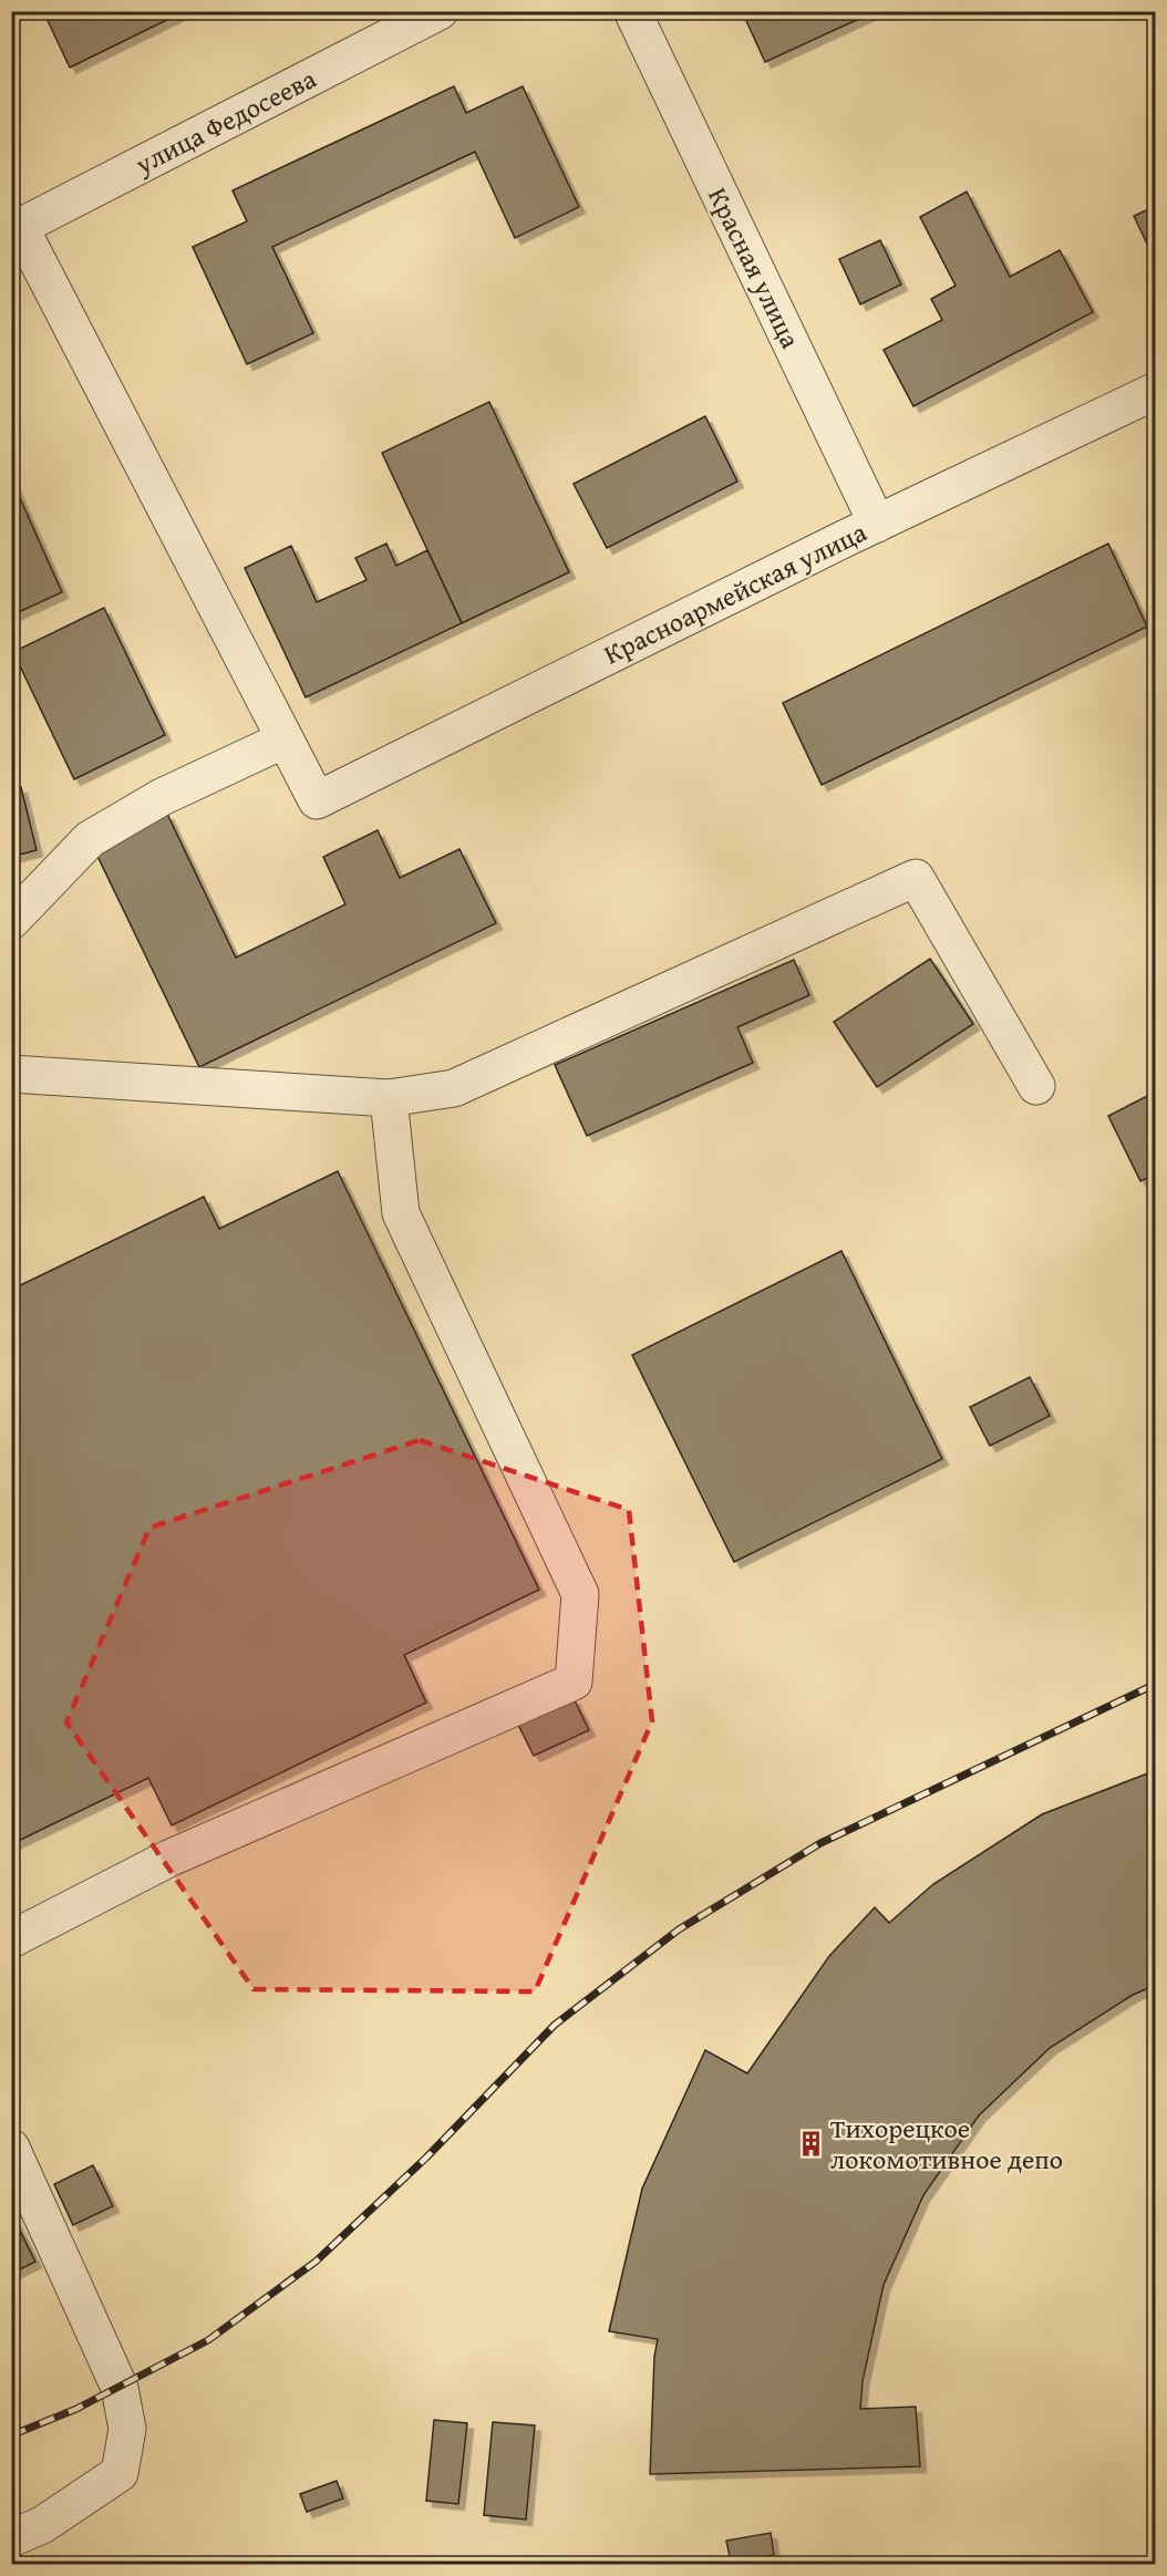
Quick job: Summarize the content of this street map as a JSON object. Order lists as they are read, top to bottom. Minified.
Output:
{"streets":{"street":["улица Федосеева","Красная улица","Красноармейская улица"]},"crossings":[["Красная улица","Красноармейская улица"]],"places":{"building":["Тихорецкое локомотивное депо"]}}
